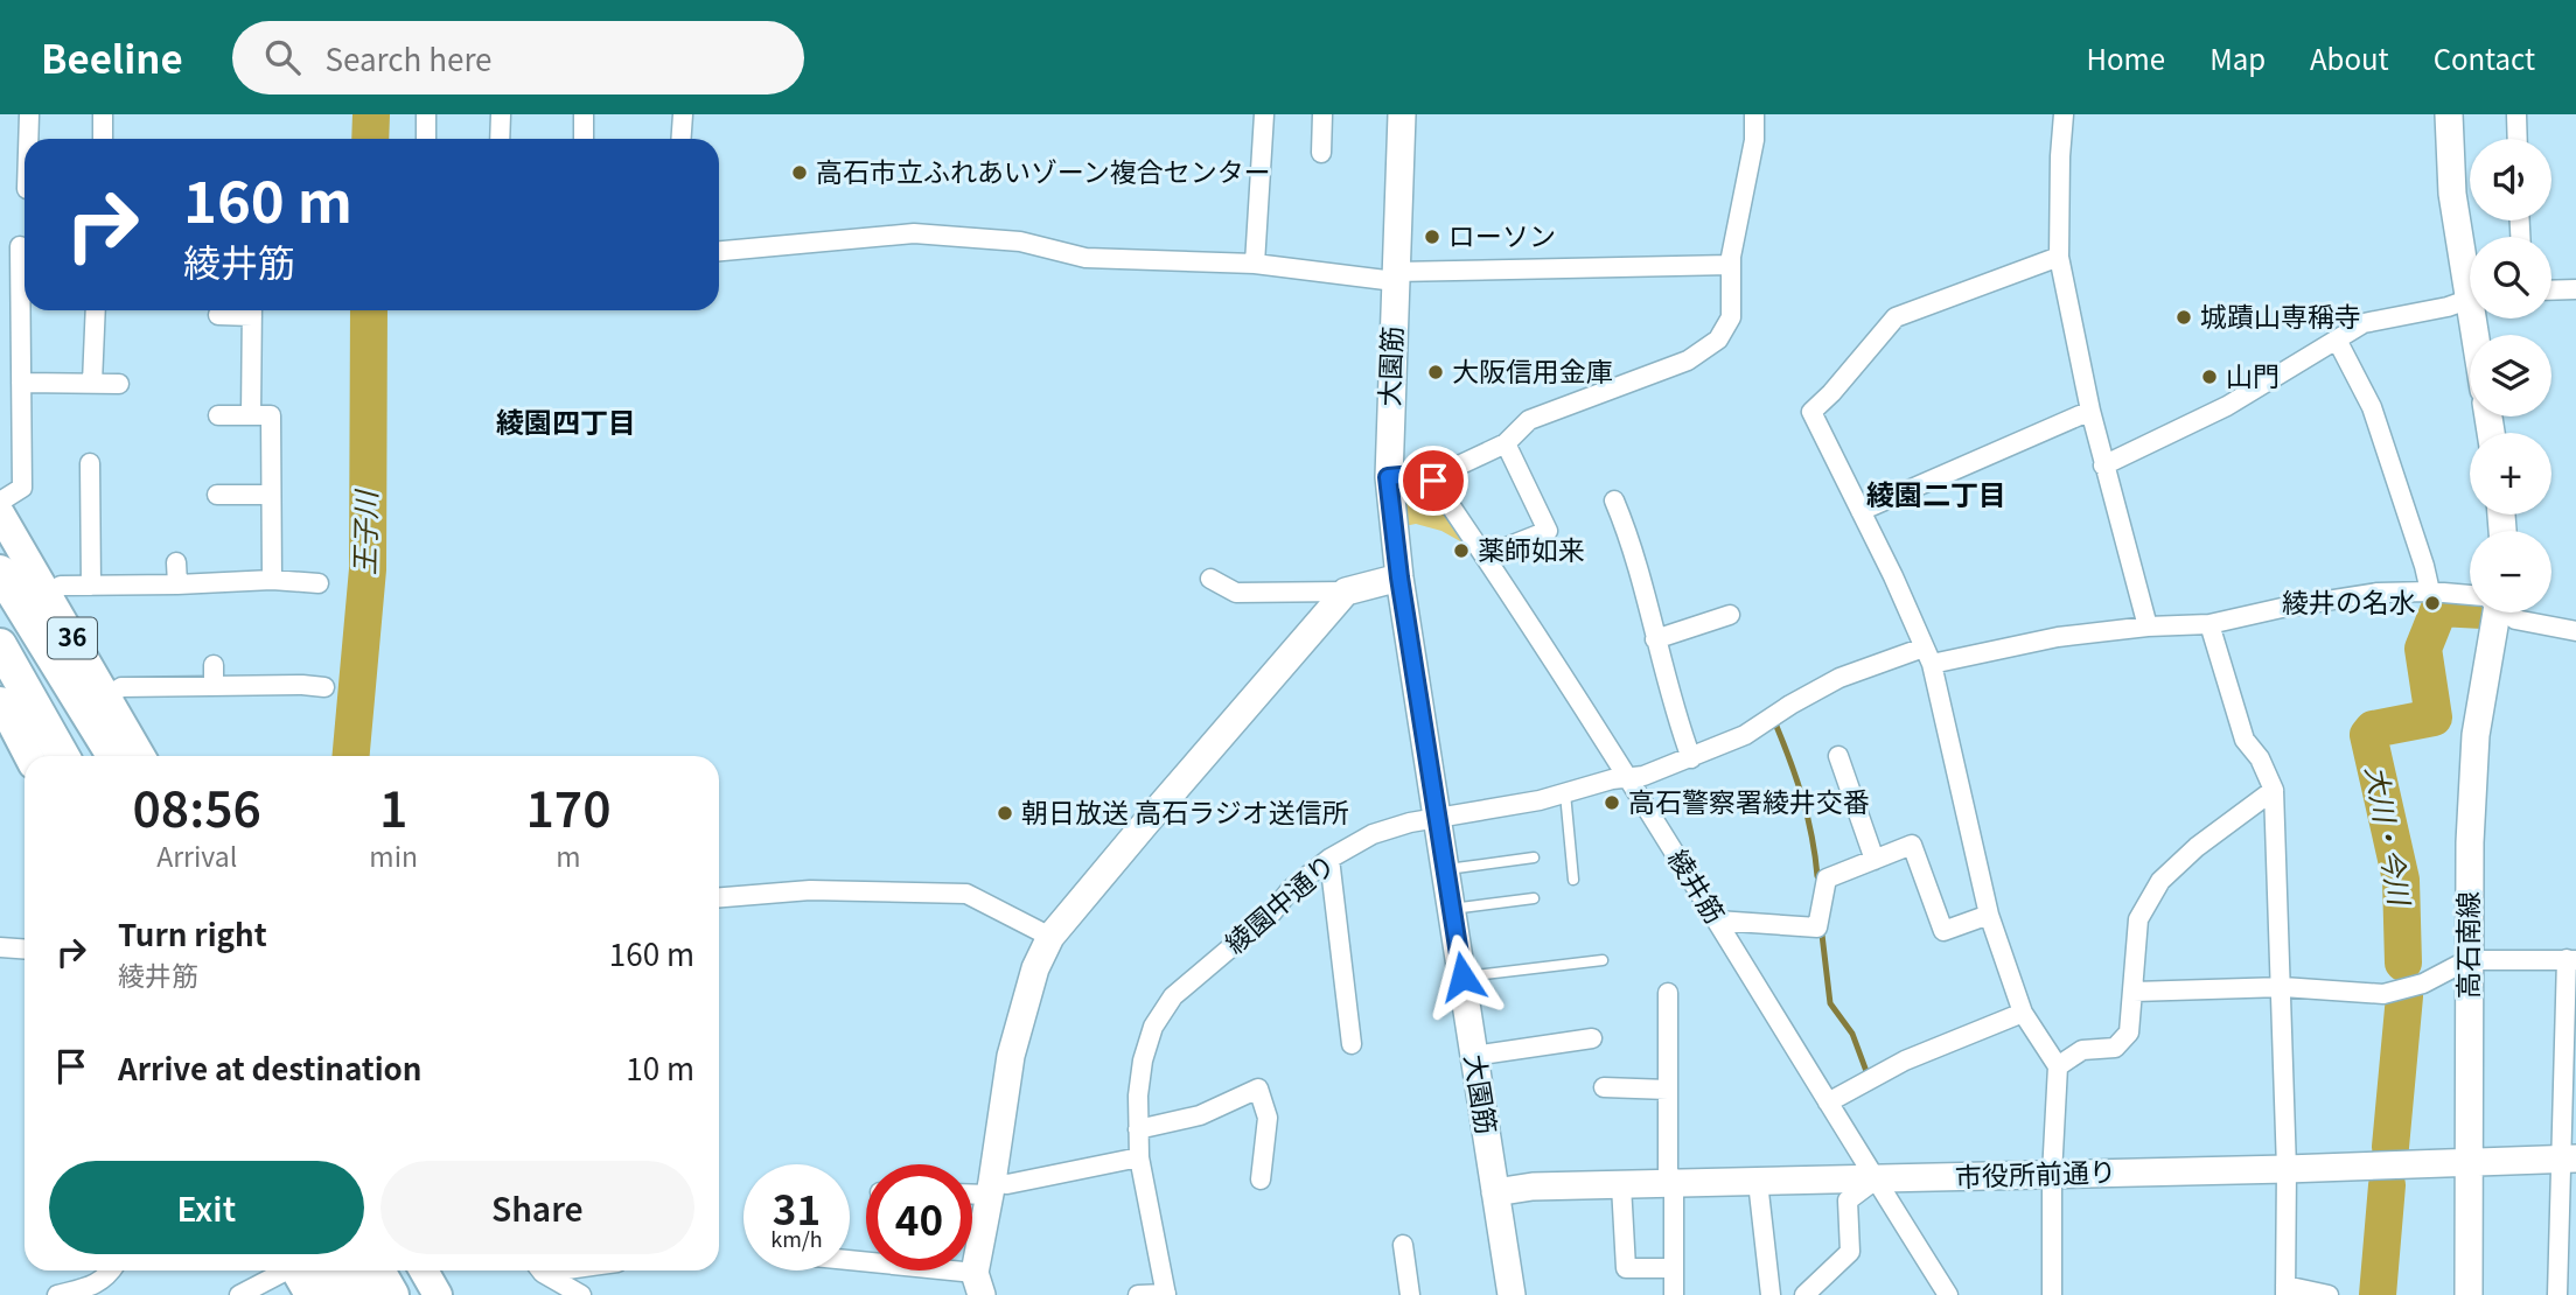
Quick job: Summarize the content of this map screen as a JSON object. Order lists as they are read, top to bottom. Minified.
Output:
{"streets":{"main road":["36"],"street":["大園筋","綾井筋","綾園中通り","高石南線","市役所前通り"]},"crossings":[["大園筋","綾園中通り"],["大園筋","市役所前通り"],["綾井筋","綾園中通り"],["綾井筋","市役所前通り"],["高石南線","市役所前通り"]],"districts":["綾園四丁目","綾園二丁目"],"water":["王子川","大川・今川"],"places":["高石市立ふれあいゾーン複合センター","ローソン","城蹟山専稱寺","大阪信用金庫","山門","薬師如来","綾井の名水","高石警察署綾井交番","朝日放送 高石ラジオ送信所"],"page":{"header":"Beeline","search":"Search here","nav":["Home","Map","About","Contact"],"map_buttons":["+","−"],"turn":["160 m","綾井筋"],"eta":["08:56","Arrival","1","min","170","m"],"list":[{"name":"Turn right","note":"綾井筋","value":"160 m"},{"name":"Arrive at destination","value":"10 m"}],"buttons":["Exit","Share"],"speed":"31 km/h","limit":"40"}}
